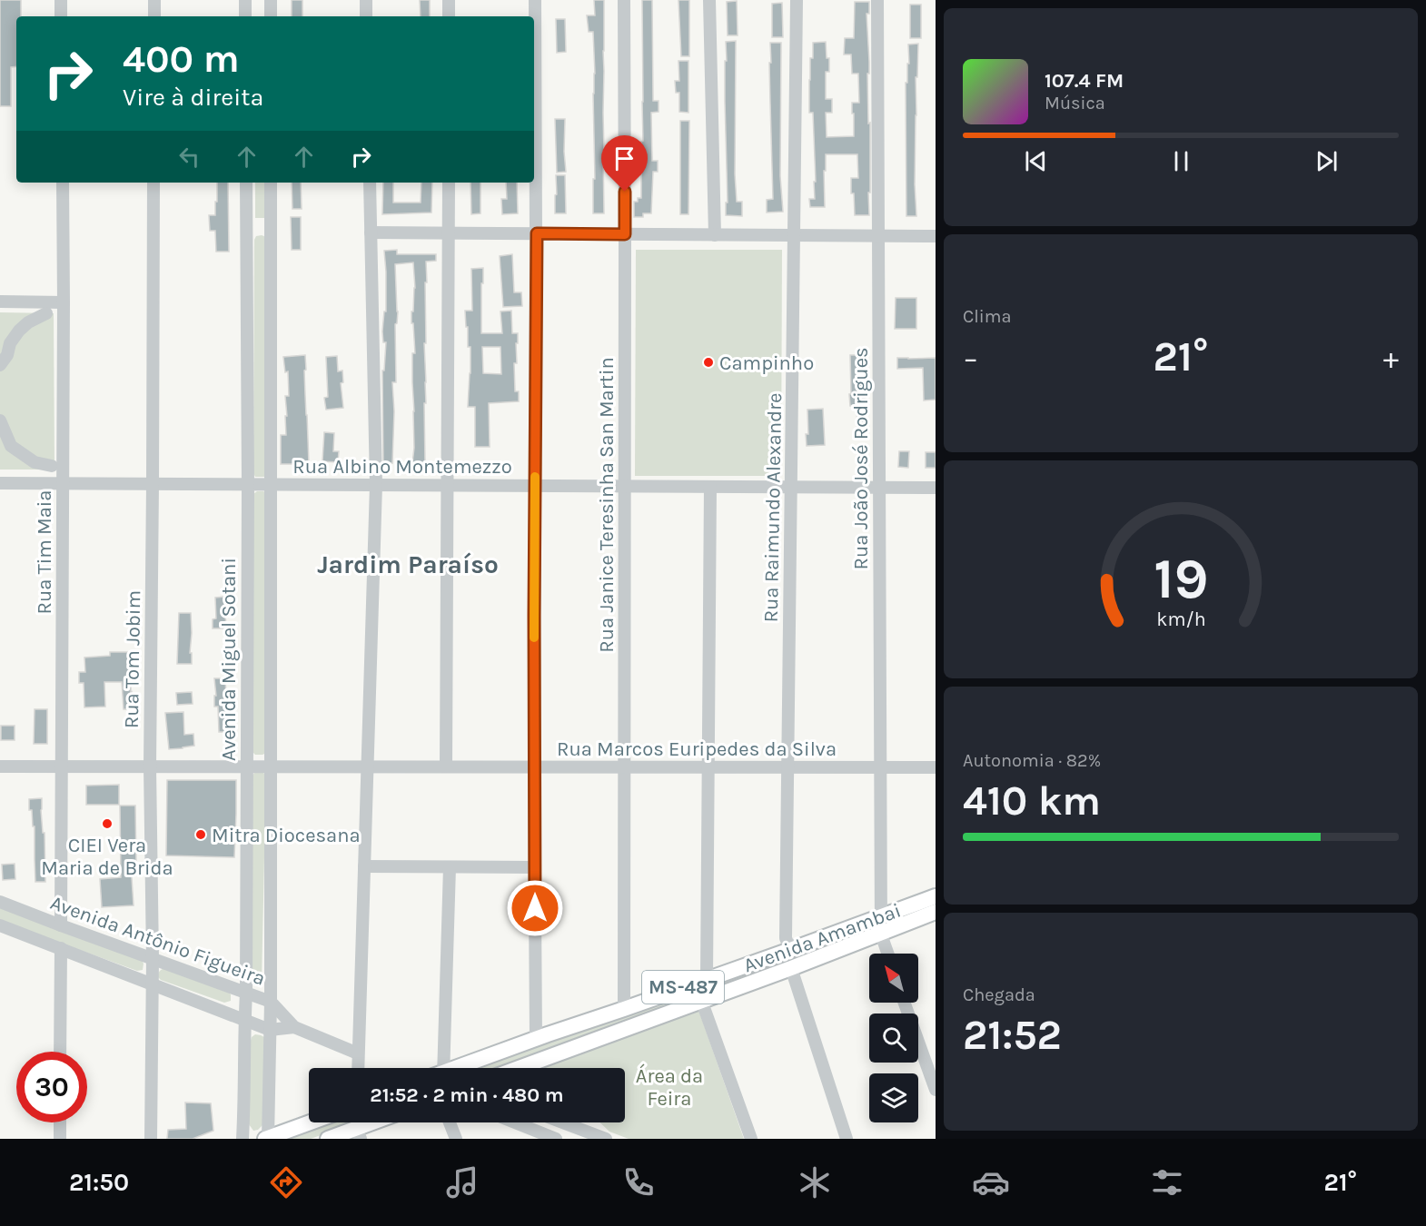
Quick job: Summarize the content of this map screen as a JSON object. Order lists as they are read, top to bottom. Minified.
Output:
{"streets":{"main road":["Avenida Amambai","MS-487"],"street":["Rua João José Rodrigues","Rua Albino Montemezzo","Rua Janice Teresinha San Martin","Rua Raimundo Alexandre","Rua Tim Maia","Rua Tom Jobim","Avenida Miguel Sotani","Rua Marcos Euripedes da Silva","Avenida Antônio Figueira"]},"crossings":[["Rua João José Rodrigues","Rua Albino Montemezzo"],["Rua João José Rodrigues","Rua Marcos Euripedes da Silva"],["Rua João José Rodrigues","Avenida Amambai"],["Rua Albino Montemezzo","Rua Janice Teresinha San Martin"],["Rua Albino Montemezzo","Rua Raimundo Alexandre"],["Rua Albino Montemezzo","Rua Tim Maia"],["Rua Albino Montemezzo","Rua Tom Jobim"],["Rua Albino Montemezzo","Avenida Miguel Sotani"],["Rua Janice Teresinha San Martin","Rua Marcos Euripedes da Silva"],["Rua Janice Teresinha San Martin","Avenida Amambai"],["Rua Raimundo Alexandre","Rua Marcos Euripedes da Silva"],["Rua Raimundo Alexandre","Avenida Amambai"],["Rua Tim Maia","Rua Marcos Euripedes da Silva"],["Rua Tim Maia","Avenida Antônio Figueira"],["Rua Tom Jobim","Rua Marcos Euripedes da Silva"],["Rua Tom Jobim","Avenida Antônio Figueira"],["Avenida Miguel Sotani","Rua Marcos Euripedes da Silva"],["Avenida Miguel Sotani","Avenida Antônio Figueira"]],"districts":["Jardim Paraíso"],"parks":["Área da Feira"],"places":["Campinho","CIEI Vera Maria de Brida","Mitra Diocesana"],"north":"top left","page":{"turn":["400 m","Vire à direita"],"song":["107.4 FM","Música"],"tile":["Clima",["Autonomia · 82%","410 km"],["Chegada","21:52"]],"heat":["−","21°","+"],"limit":"30","trip":"21:52 · 2 min · 480 m","tabs":["21:50","21°"],"gauge":["19","km/h"]}}
